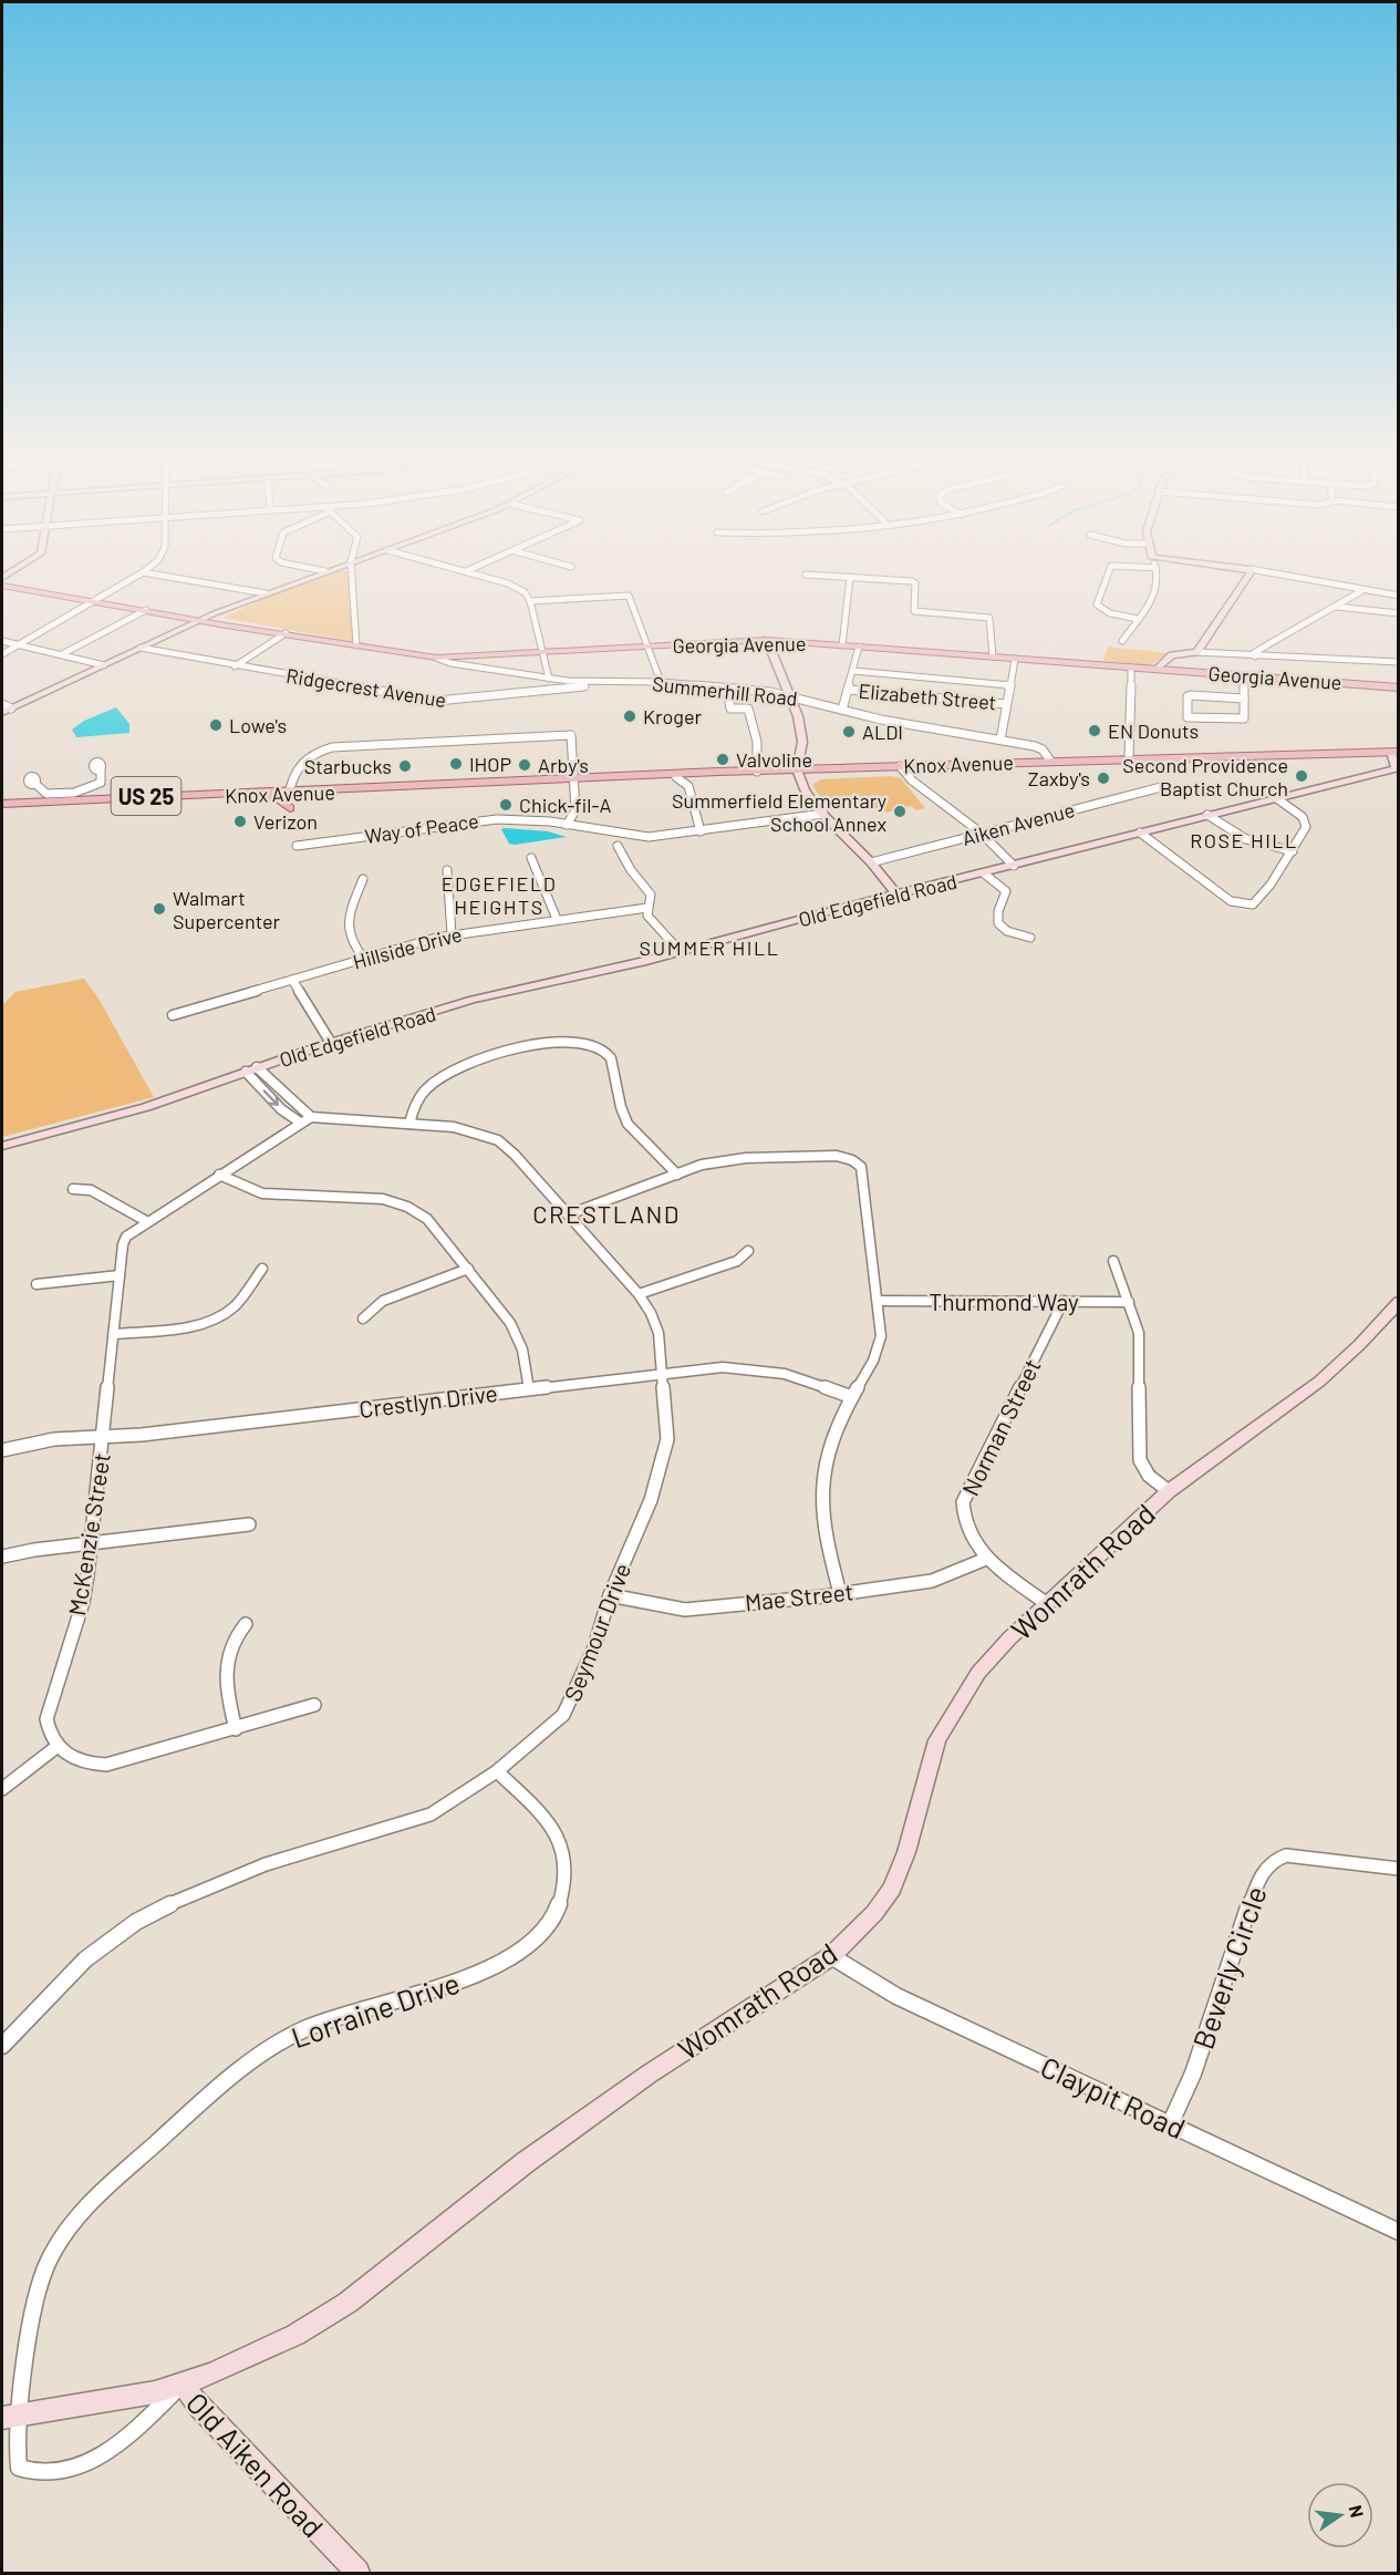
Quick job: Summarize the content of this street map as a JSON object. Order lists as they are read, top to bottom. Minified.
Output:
{"streets":{"main road":["Georgia Avenue","Knox Avenue","US 25"],"street":["Ridgecrest Avenue","Summerhill Road","Elizabeth Street","Aiken Avenue","Way of Peace","Old Edgefield Road","Hillside Drive","Thurmond Way","Crestlyn Drive","Norman Street","McKenzie Street","Womrath Road","Mae Street","Seymour Drive","Beverly Circle","Lorraine Drive","Claypit Road","Old Aiken Road"]},"crossings":[["Georgia Avenue","Summerhill Road"],["Ridgecrest Avenue","Summerhill Road"],["Summerhill Road","Knox Avenue"],["Knox Avenue","Old Edgefield Road"],["Thurmond Way","Norman Street"],["Crestlyn Drive","McKenzie Street"],["Crestlyn Drive","Seymour Drive"],["Norman Street","Womrath Road"],["Norman Street","Mae Street"],["McKenzie Street","Seymour Drive"],["Womrath Road","Lorraine Drive"],["Womrath Road","Claypit Road"],["Womrath Road","Old Aiken Road"],["Mae Street","Seymour Drive"],["Seymour Drive","Lorraine Drive"],["Beverly Circle","Claypit Road"],["Lorraine Drive","Old Aiken Road"]],"districts":["ROSE HILL","EDGEFIELD HEIGHTS","SUMMER HILL","CRESTLAND"],"places":["Kroger","Lowe's","EN Donuts","ALDI","Valvoline","IHOP","Arby's","Starbucks","Second Providence Baptist Church","Zaxby's","Chick-fil-A","Summerfield Elementary School Annex","Verizon","Walmart Supercenter"],"north":"right"}
